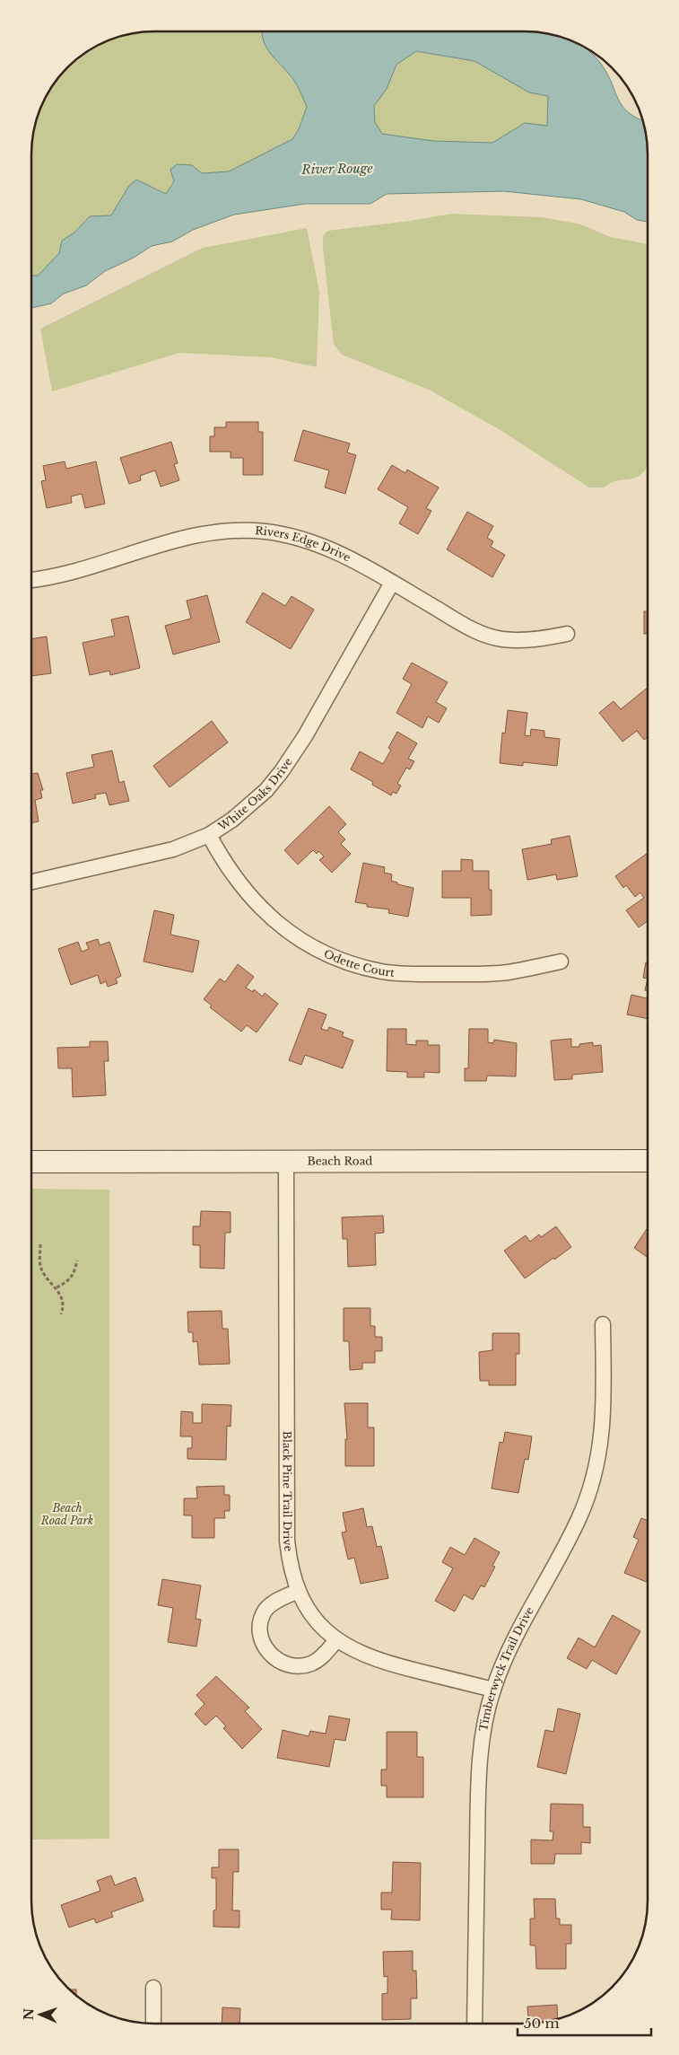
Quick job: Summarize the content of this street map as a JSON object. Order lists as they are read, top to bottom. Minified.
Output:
{"streets":{"street":["Rivers Edge Drive","White Oaks Drive","Odette Court","Beach Road","Black Pine Trail Drive","Timberwyck Trail Drive"]},"crossings":[["Rivers Edge Drive","White Oaks Drive"],["White Oaks Drive","Odette Court"],["Beach Road","Black Pine Trail Drive"],["Black Pine Trail Drive","Timberwyck Trail Drive"]],"water":["River Rouge"],"parks":["Beach Road Park"],"scale_bar":"50 m","north":"left"}
